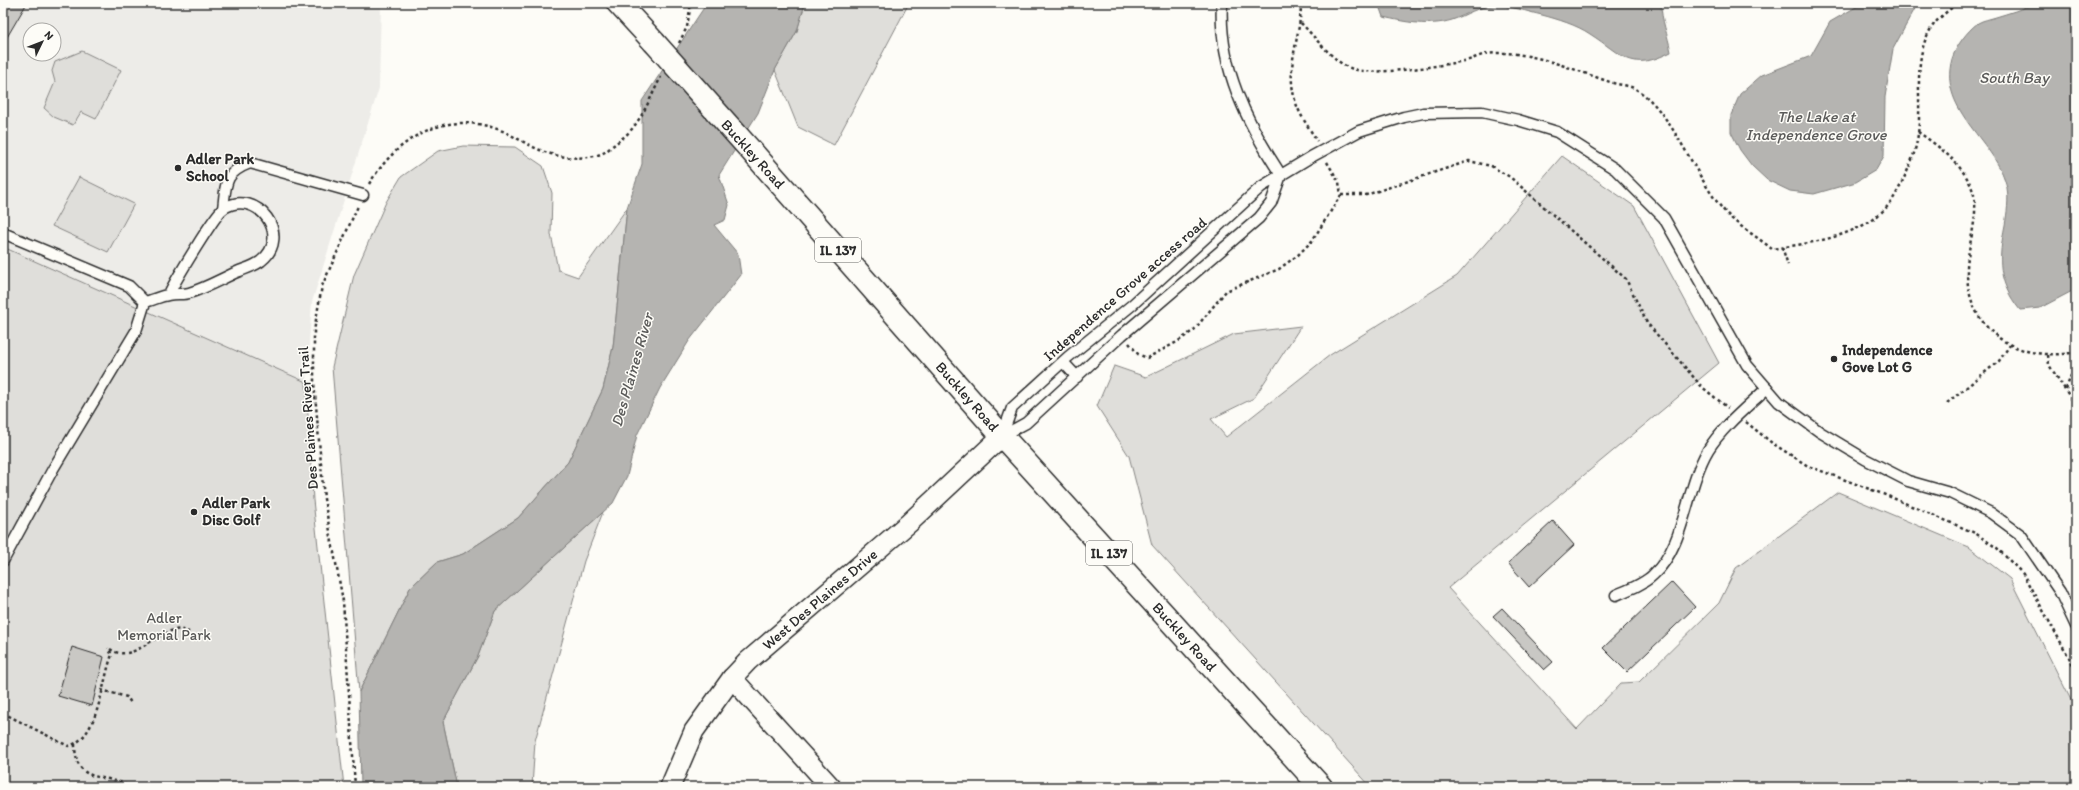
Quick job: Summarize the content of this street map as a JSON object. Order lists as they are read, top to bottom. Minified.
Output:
{"streets":{"main road":["Buckley Road","IL 137"],"street":["West Des Plaines Drive"],"lane":["Independence Grove access road"],"path":["Des Plaines River Trail"]},"crossings":[["Buckley Road","Independence Grove access road"],["Buckley Road","West Des Plaines Drive"],["Independence Grove access road","West Des Plaines Drive"]],"water":["South Bay","The Lake at Independence Grove","Des Plaines River"],"parks":["Adler Memorial Park"],"places":["Adler Park School","Independence Gove Lot G","Adler Park Disc Golf"],"north":"top right"}
